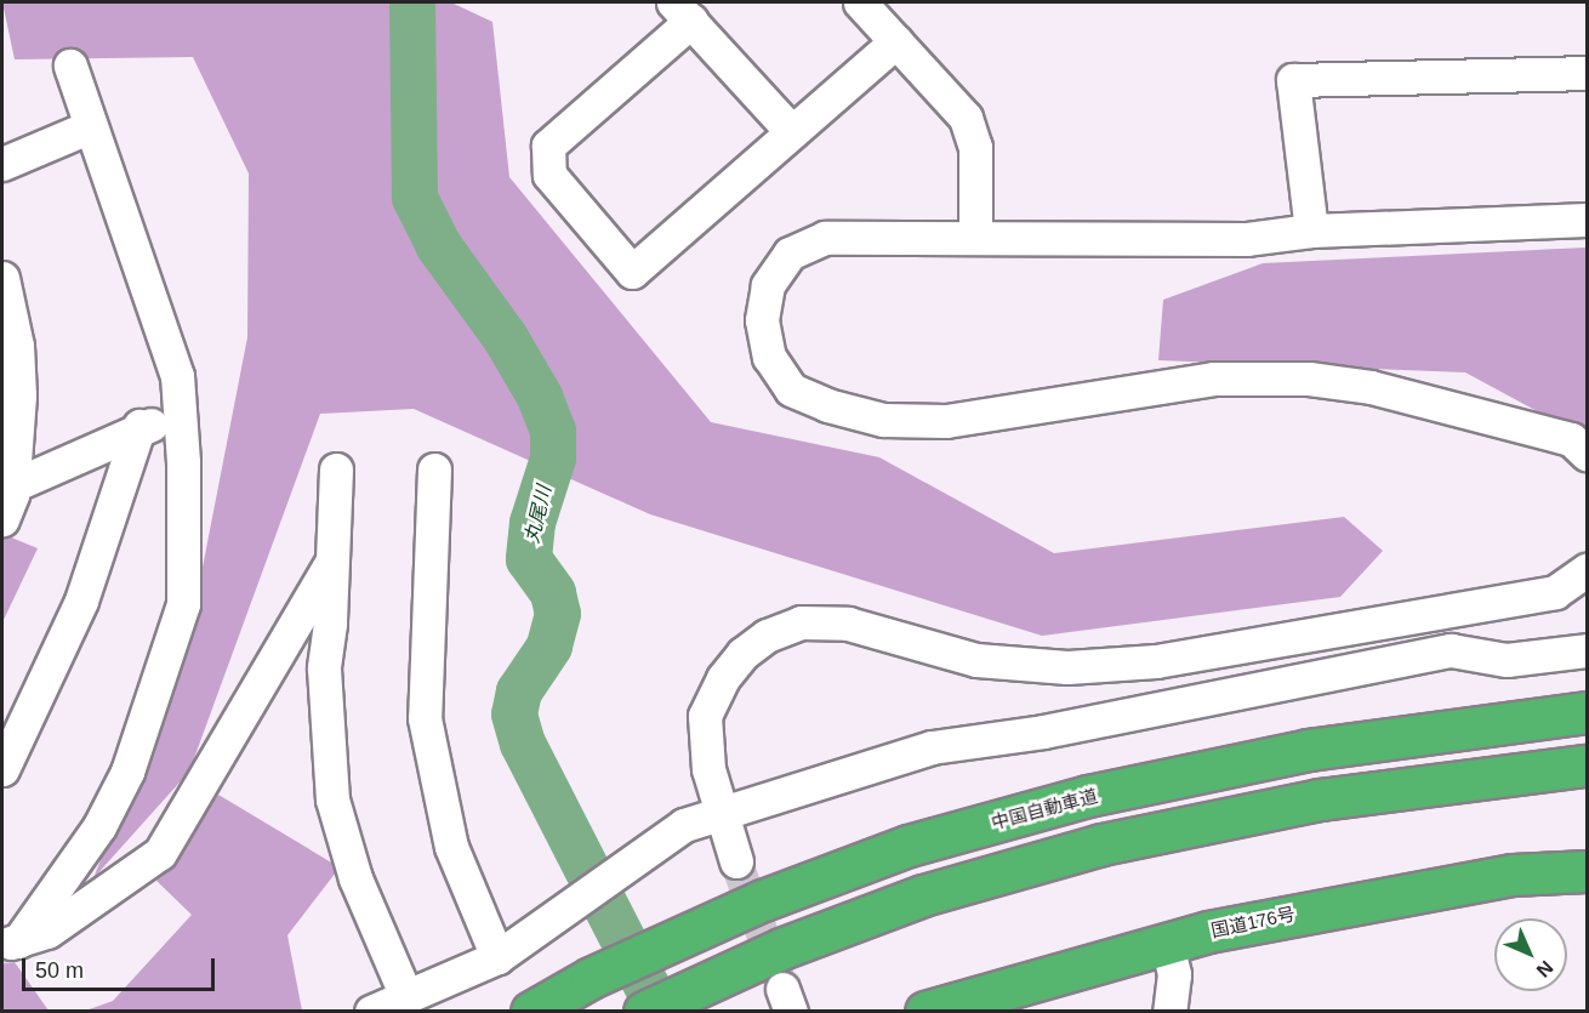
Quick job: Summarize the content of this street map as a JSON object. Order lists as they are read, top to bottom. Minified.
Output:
{"streets":{"highway":["中国自動車道","国道176号"]},"water":["丸尾川"],"scale_bar":"50 m","north":"bottom right"}
